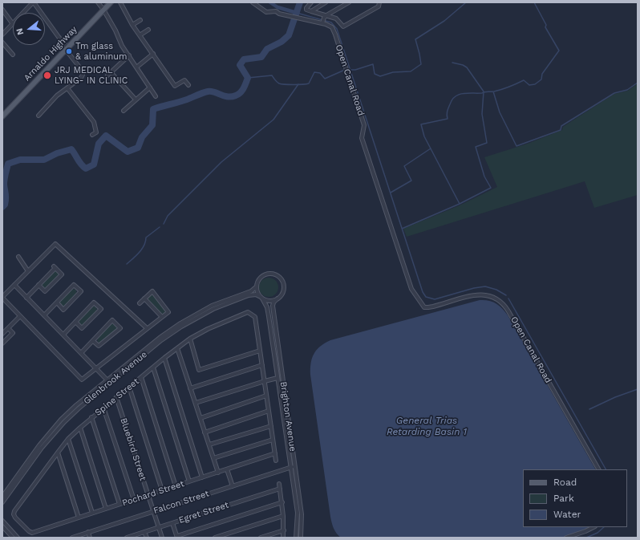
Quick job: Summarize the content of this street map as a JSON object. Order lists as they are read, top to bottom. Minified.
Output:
{"streets":{"main road":["Arnaldo Highway"],"street":["Open Canal Road","Glenbrook Avenue","Spine Street","Brighton Avenue","Bluebird Street","Pochard Street","Falcon Street","Egret Street"]},"crossings":[["Glenbrook Avenue","Brighton Avenue"],["Spine Street","Bluebird Street"],["Spine Street","Pochard Street"],["Brighton Avenue","Falcon Street"],["Bluebird Street","Pochard Street"],["Bluebird Street","Falcon Street"],["Bluebird Street","Egret Street"]],"water":["General Trias Retarding Basin 1"],"places":["Tm glass & aluminum","JRJ MEDICAL LYING- IN CLINIC"],"legend":["Road","Park","Water"],"north":"left"}
